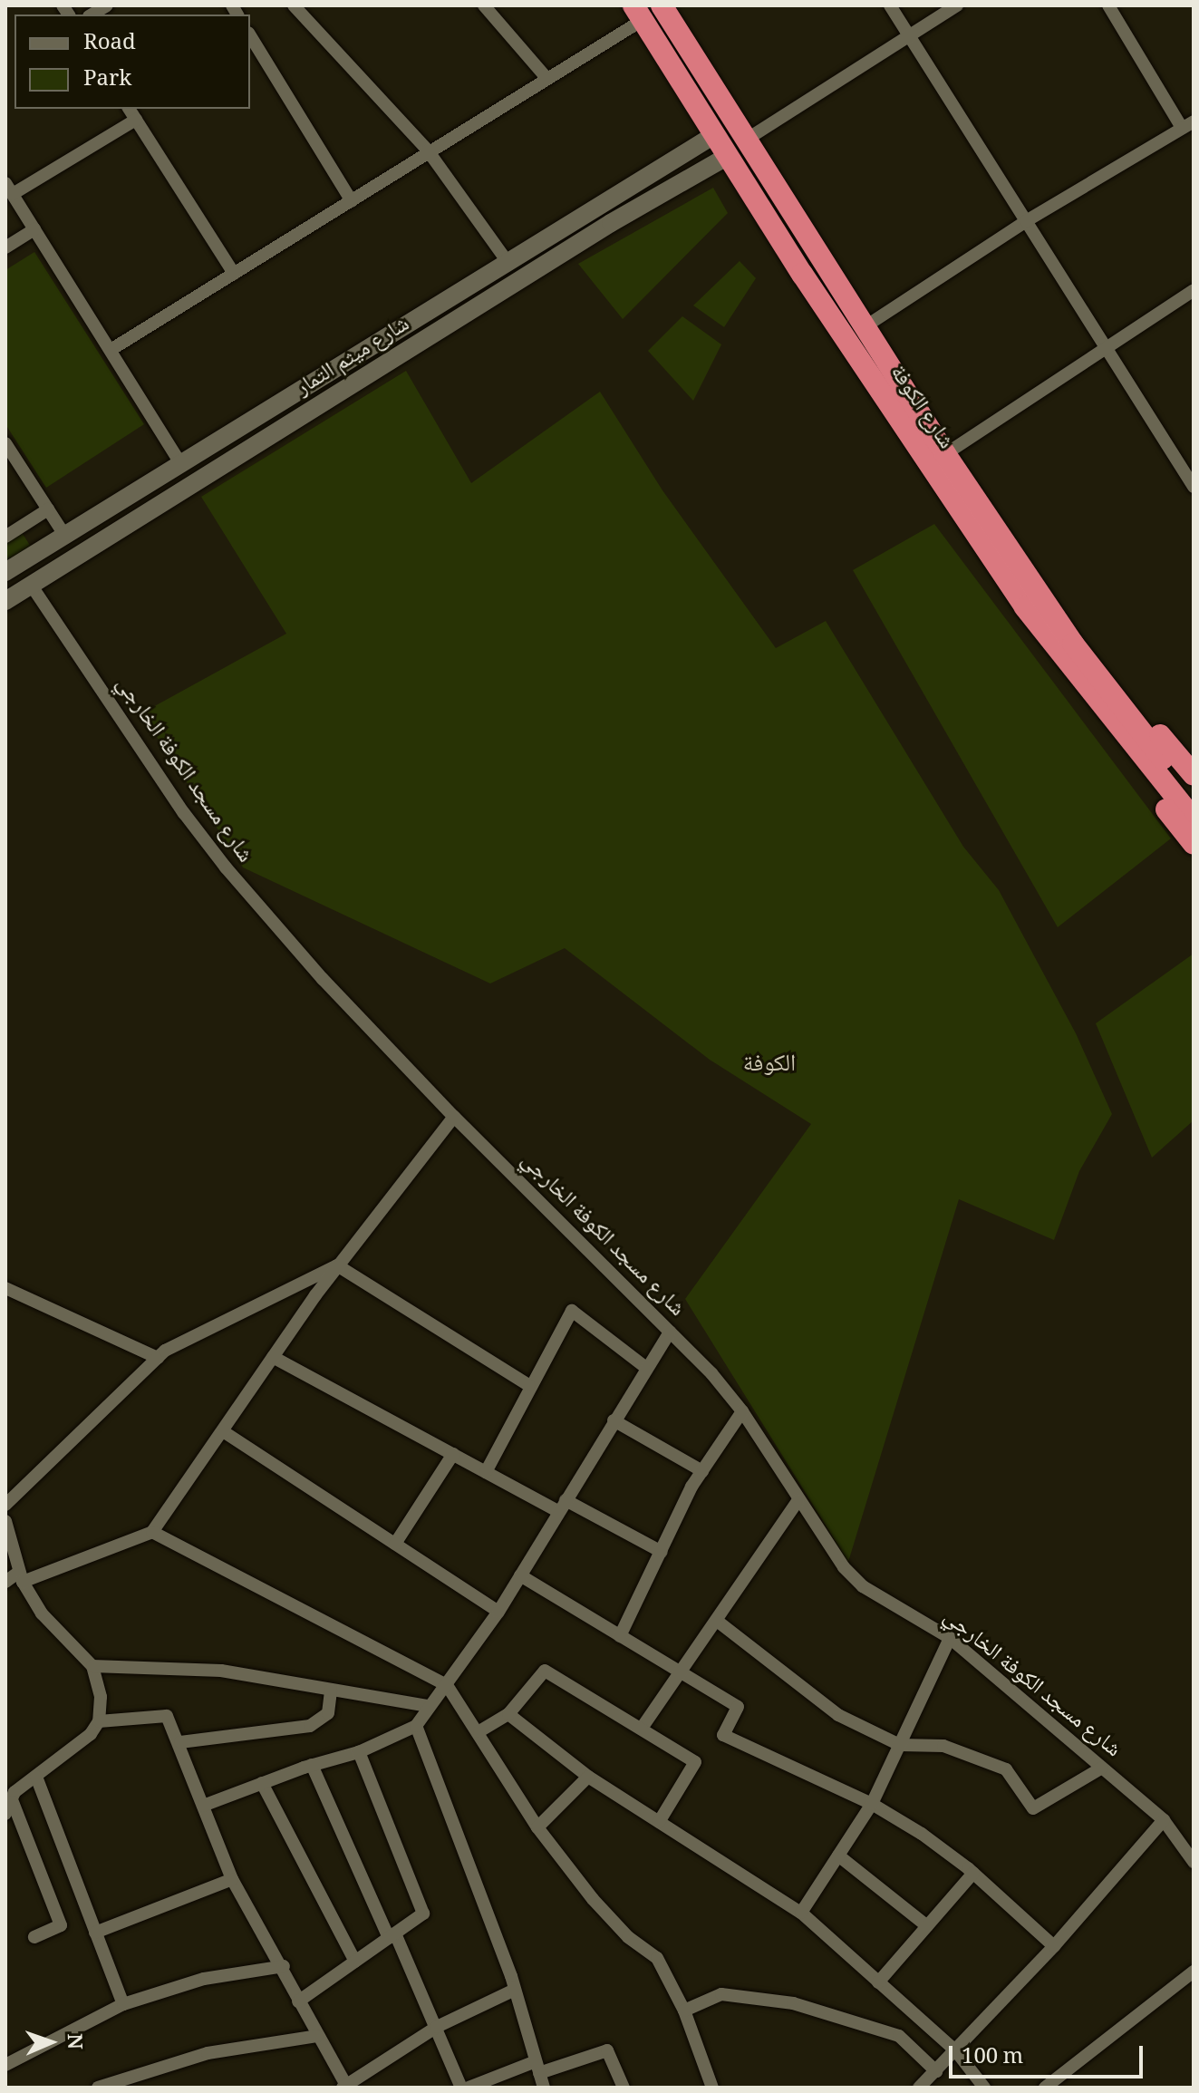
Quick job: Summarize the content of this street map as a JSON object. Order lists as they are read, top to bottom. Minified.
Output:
{"streets":{"highway":["شارع الكوفة"],"street":["شارع ميثم التمار","شارع مسجد الكوفة الخارجي"]},"crossings":[["شارع ميثم التمار","شارع الكوفة"],["شارع ميثم التمار","شارع مسجد الكوفة الخارجي"]],"districts":["الكوفة"],"legend":["Road","Park"],"scale_bar":"100 m","north":"right"}
